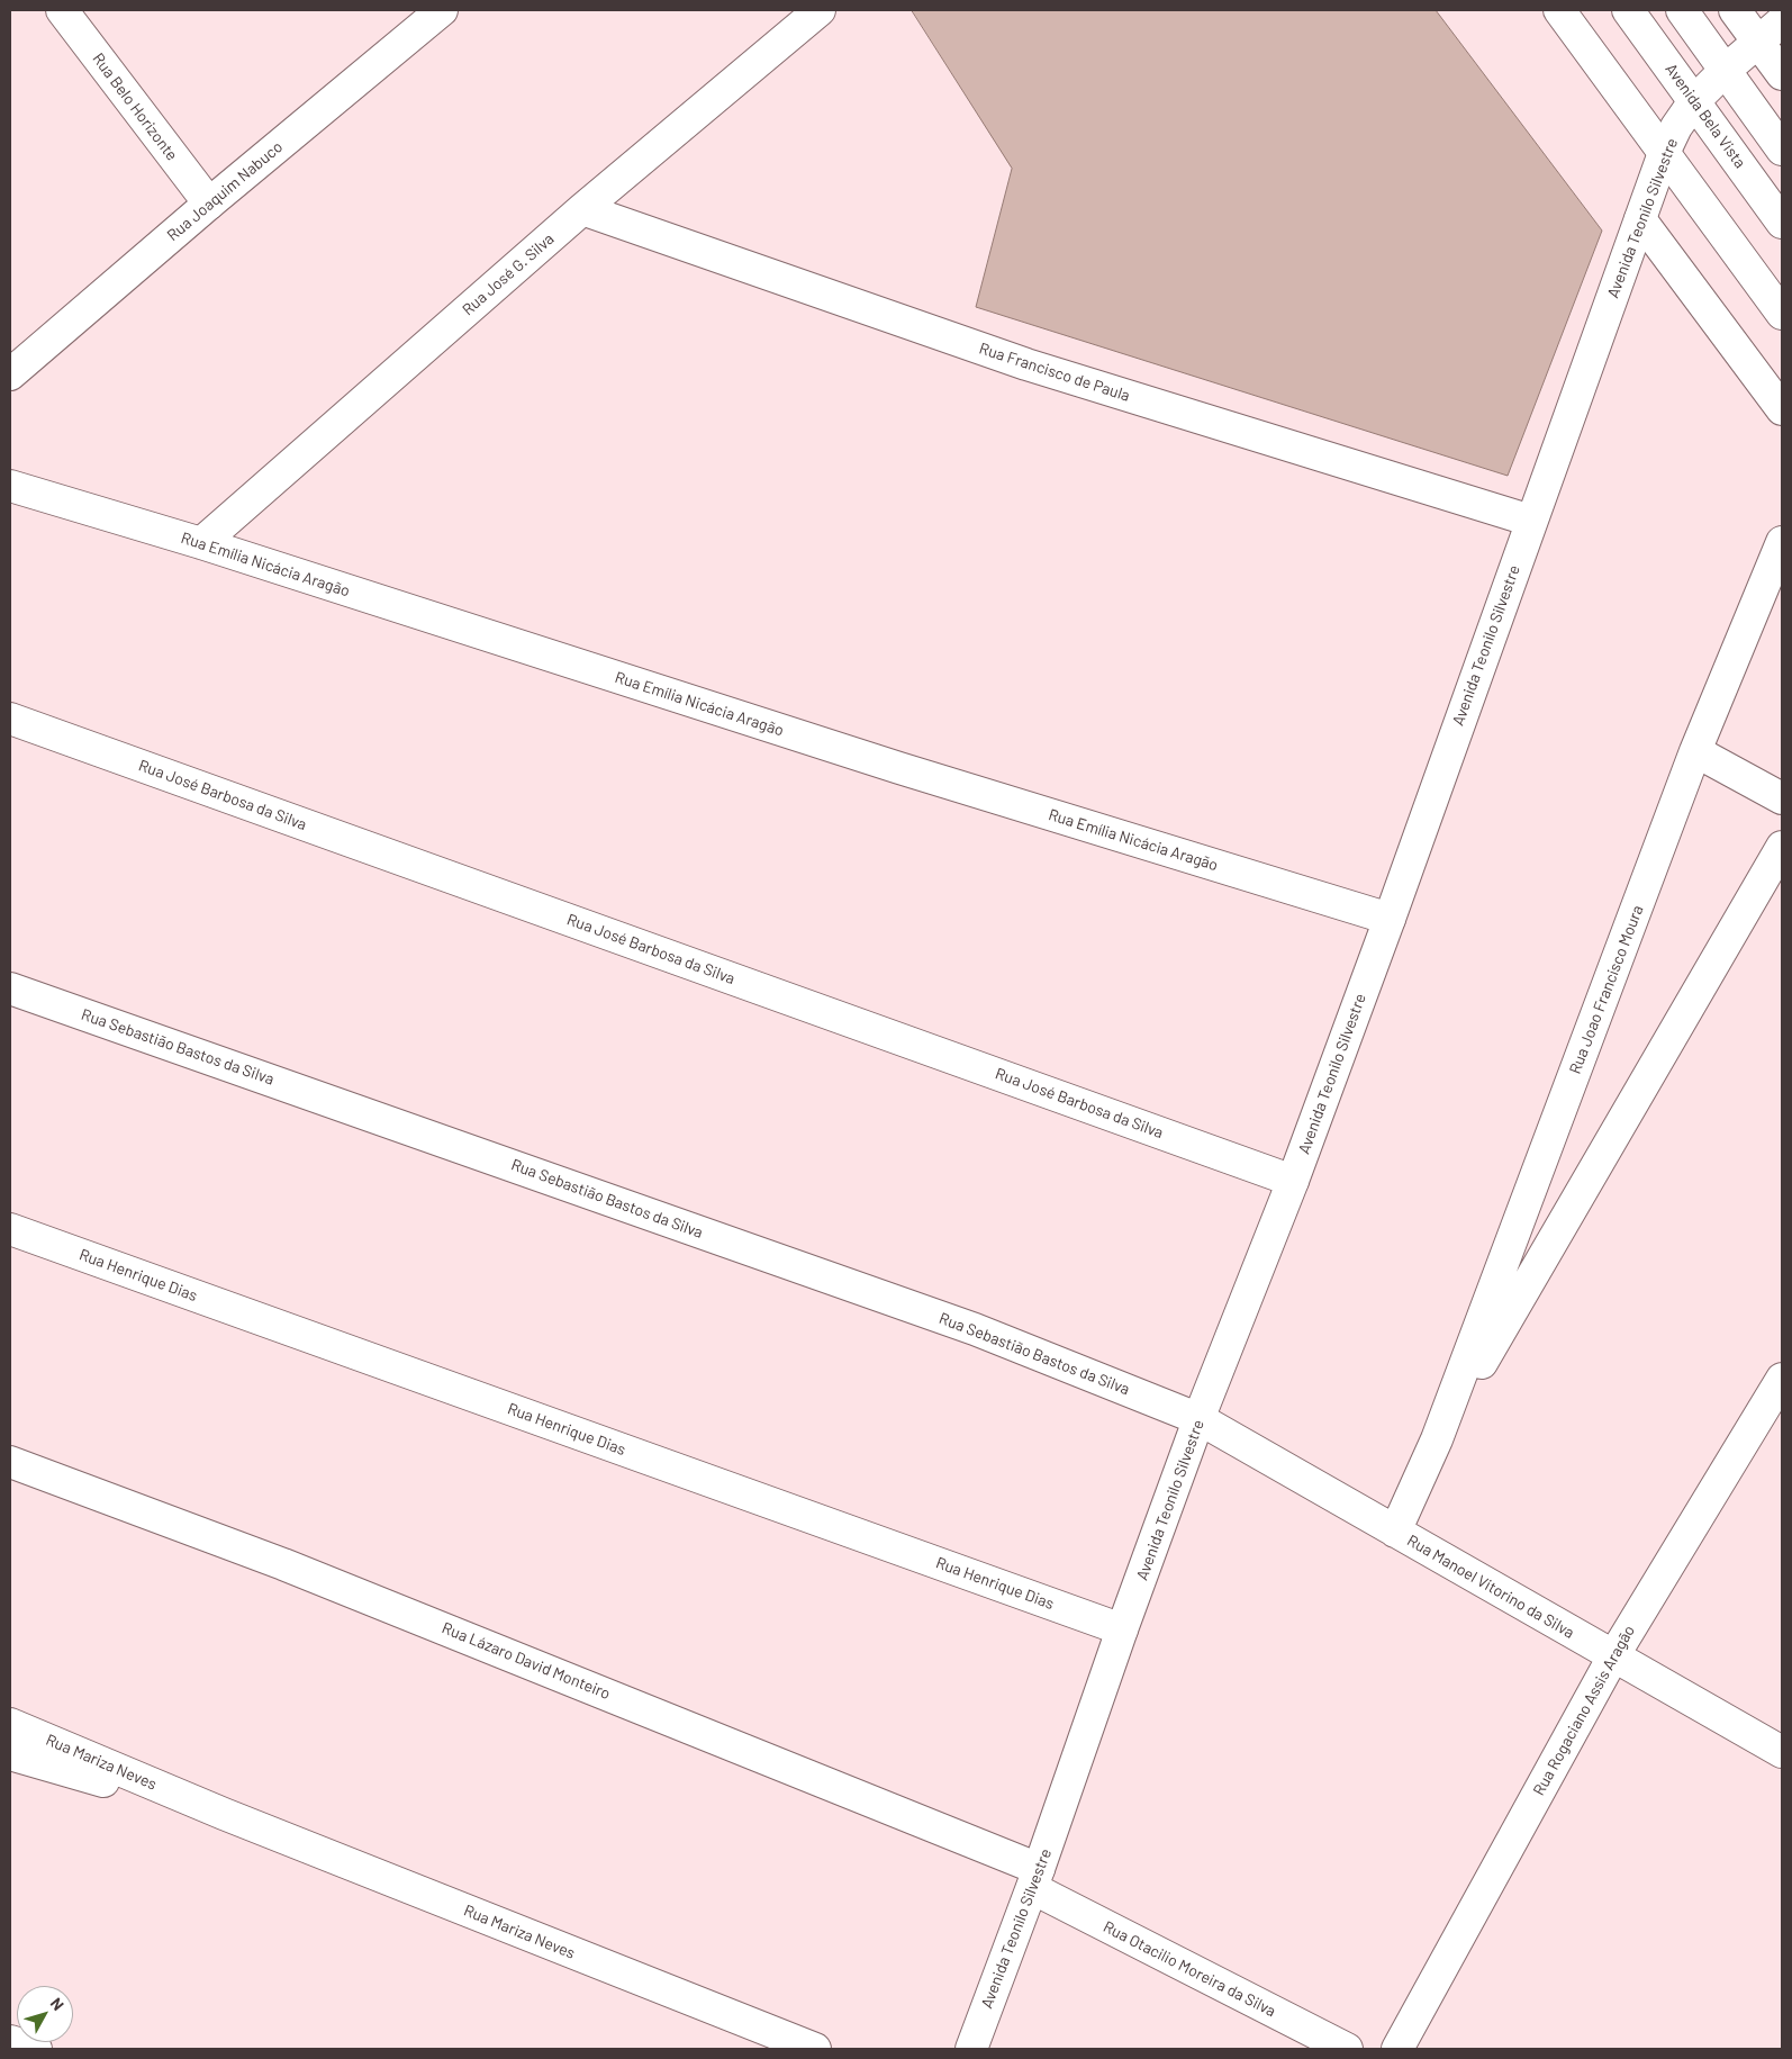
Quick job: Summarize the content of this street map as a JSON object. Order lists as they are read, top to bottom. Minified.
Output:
{"streets":{"street":["Rua Belo Horizonte","Avenida Bela Vista","Rua Joaquim Nabuco","Avenida Teonilo Silvestre","Rua José G. Silva","Rua Francisco de Paula","Rua Emília Nicácia Aragão","Rua José Barbosa da Silva","Rua Joao Francisco Moura","Rua Sebastião Bastos da Silva","Rua Henrique Dias","Rua Manoel Vitorino da Silva","Rua Lázaro David Monteiro","Rua Rogaciano Assis Aragão","Rua Mariza Neves","Rua Otacilio Moreira da Silva"]},"crossings":[["Rua Belo Horizonte","Rua Joaquim Nabuco"],["Avenida Bela Vista","Avenida Teonilo Silvestre"],["Avenida Teonilo Silvestre","Rua Francisco de Paula"],["Avenida Teonilo Silvestre","Rua Emília Nicácia Aragão"],["Avenida Teonilo Silvestre","Rua José Barbosa da Silva"],["Avenida Teonilo Silvestre","Rua Sebastião Bastos da Silva"],["Avenida Teonilo Silvestre","Rua Henrique Dias"],["Avenida Teonilo Silvestre","Rua Manoel Vitorino da Silva"],["Avenida Teonilo Silvestre","Rua Lázaro David Monteiro"],["Avenida Teonilo Silvestre","Rua Otacilio Moreira da Silva"],["Rua José G. Silva","Rua Francisco de Paula"],["Rua José G. Silva","Rua Emília Nicácia Aragão"],["Rua Joao Francisco Moura","Rua Manoel Vitorino da Silva"],["Rua Sebastião Bastos da Silva","Rua Manoel Vitorino da Silva"],["Rua Manoel Vitorino da Silva","Rua Rogaciano Assis Aragão"],["Rua Lázaro David Monteiro","Rua Otacilio Moreira da Silva"]],"north":"top right"}
